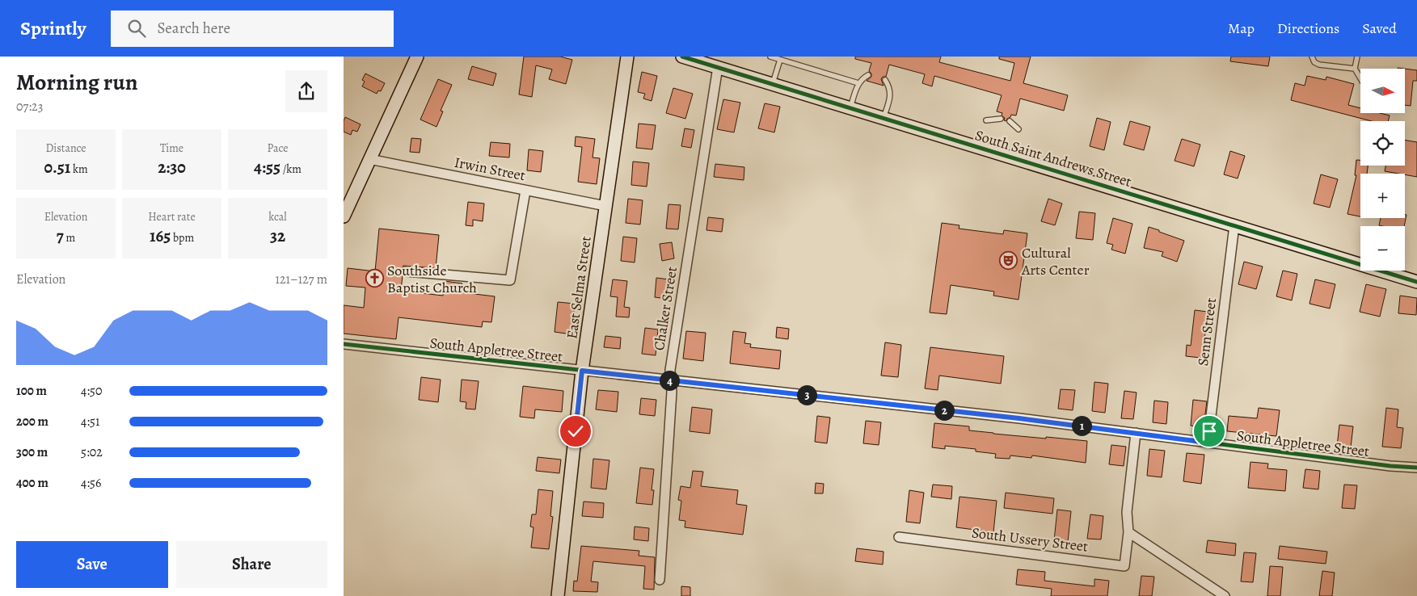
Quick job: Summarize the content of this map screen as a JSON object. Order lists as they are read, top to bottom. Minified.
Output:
{"streets":{"street":["South Saint Andrews Street","Irwin Street","East Selma Street","Chalker Street","Senn Street","South Appletree Street","South Ussery Street"]},"crossings":[["South Saint Andrews Street","Chalker Street"],["South Saint Andrews Street","Senn Street"],["Irwin Street","East Selma Street"],["East Selma Street","South Appletree Street"],["Chalker Street","South Appletree Street"],["Senn Street","South Appletree Street"],["South Appletree Street","South Ussery Street"]],"places":{"theatre":["Cultural Arts Center"],"church":["Southside Baptist Church"]},"north":"right","page":{"header":"Sprintly","search":"Search here","nav":["Map","Directions","Saved"],"heading":["Morning run","07:23"],"map_buttons":["+","−"],"stats":[["Distance","0.51 km"],["Time","2:30"],["Pace","4:55 /km"],["Elevation","7 m"],["Heart rate","165 bpm"],["kcal","32"]],"chart":["Elevation","121–127 m"],"pins":["4","3","2","1"],"list":[{"name":"100 m","note":"4:50"},{"name":"200 m","note":"4:51"},{"name":"300 m","note":"5:02"},{"name":"400 m","note":"4:56"}],"buttons":["Save","Share"]}}
